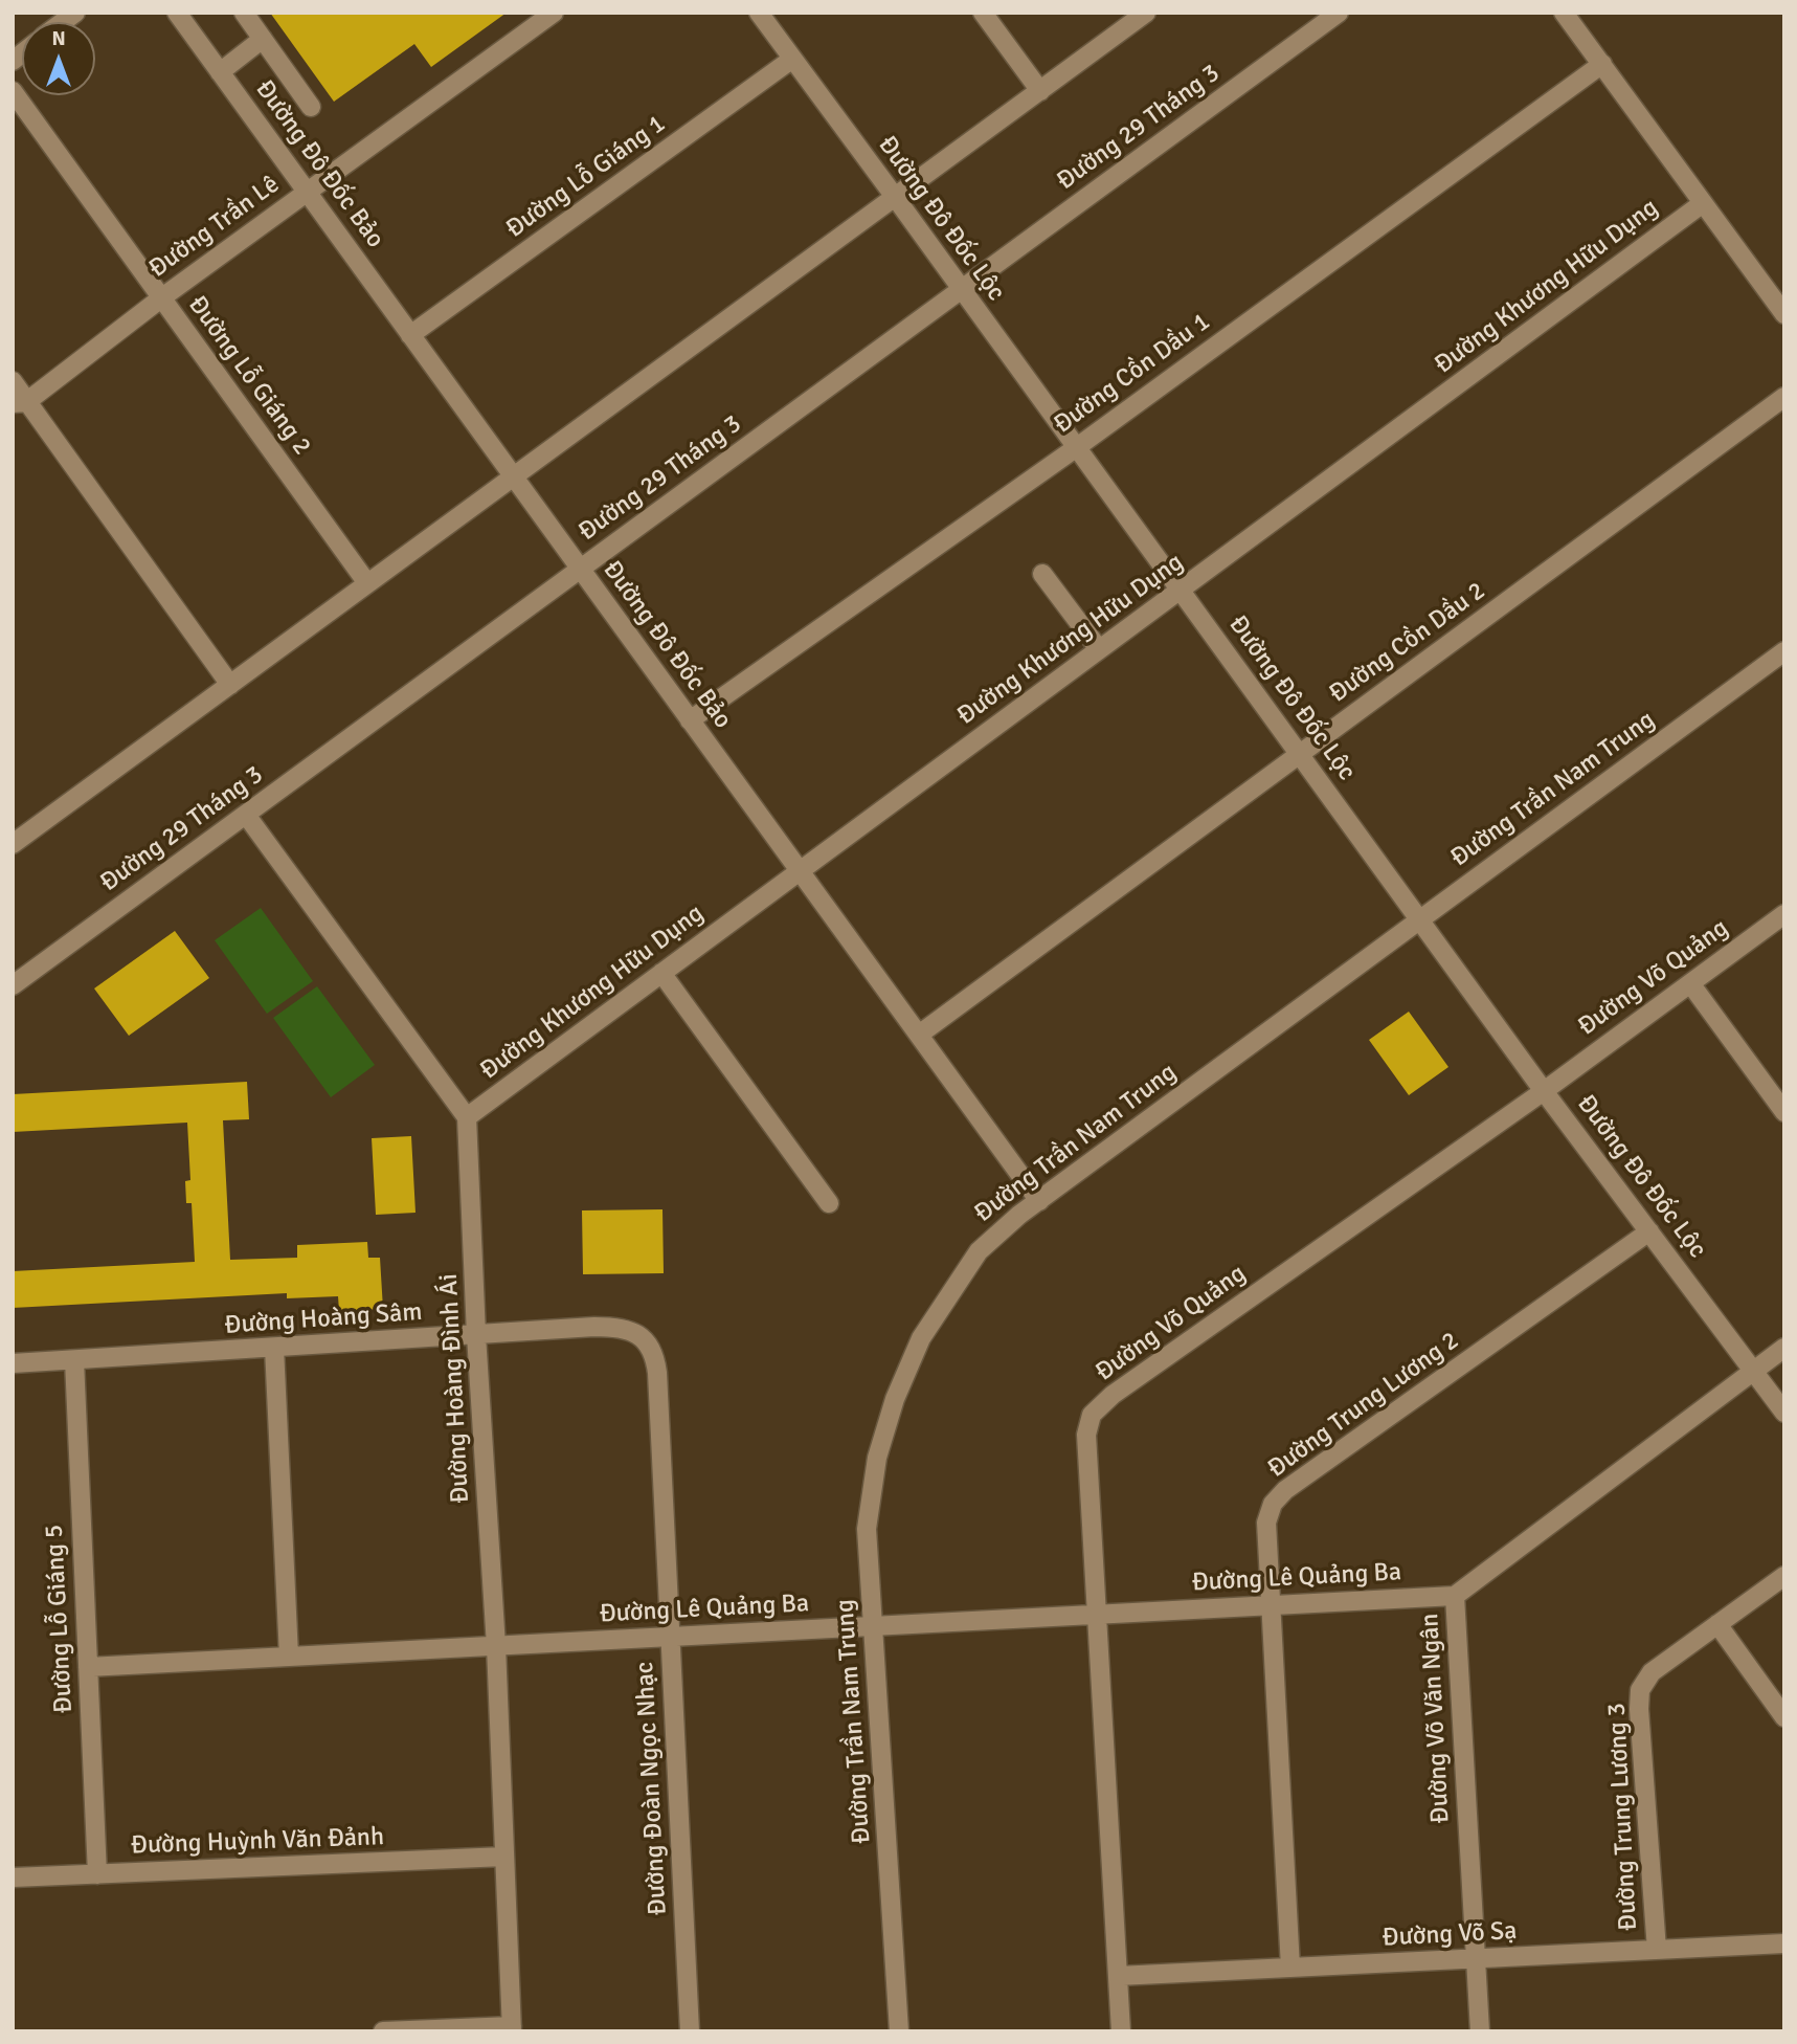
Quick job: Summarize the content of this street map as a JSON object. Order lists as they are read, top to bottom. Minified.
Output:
{"streets":{"street":["Đường 29 Tháng 3","Đường Đô Đốc Bảo","Đường Lỗ Giáng 1","Đường Đô Đốc Lộc","Đường Trần Lê","Đường Khương Hữu Dụng","Đường Cồn Dầu 1","Đường Lỗ Giáng 2","Đường Cồn Dầu 2","Đường Trần Nam Trung","Đường Võ Quảng","Đường Hoàng Sâm","Đường Hoàng Đình Ái","Đường Trung Lương 2","Đường Lê Quảng Ba","Đường Lỗ Giáng 5","Đường Võ Văn Ngân","Đường Đoàn Ngọc Nhạc","Đường Trung Lương 3","Đường Huỳnh Văn Đảnh","Đường Võ Sạ"]},"crossings":[["Đường 29 Tháng 3","Đường Đô Đốc Bảo"],["Đường 29 Tháng 3","Đường Đô Đốc Lộc"],["Đường Đô Đốc Bảo","Đường Lỗ Giáng 1"],["Đường Đô Đốc Bảo","Đường Trần Lê"],["Đường Đô Đốc Bảo","Đường Khương Hữu Dụng"],["Đường Đô Đốc Bảo","Đường Cồn Dầu 1"],["Đường Đô Đốc Bảo","Đường Cồn Dầu 2"],["Đường Đô Đốc Bảo","Đường Trần Nam Trung"],["Đường Lỗ Giáng 1","Đường Đô Đốc Lộc"],["Đường Đô Đốc Lộc","Đường Khương Hữu Dụng"],["Đường Đô Đốc Lộc","Đường Cồn Dầu 1"],["Đường Đô Đốc Lộc","Đường Cồn Dầu 2"],["Đường Đô Đốc Lộc","Đường Trần Nam Trung"],["Đường Đô Đốc Lộc","Đường Võ Quảng"],["Đường Đô Đốc Lộc","Đường Trung Lương 2"],["Đường Đô Đốc Lộc","Đường Võ Văn Ngân"],["Đường Trần Lê","Đường Lỗ Giáng 2"],["Đường Khương Hữu Dụng","Đường Hoàng Đình Ái"],["Đường Trần Nam Trung","Đường Lê Quảng Ba"],["Đường Võ Quảng","Đường Lê Quảng Ba"],["Đường Võ Quảng","Đường Võ Sạ"],["Đường Hoàng Sâm","Đường Hoàng Đình Ái"],["Đường Hoàng Sâm","Đường Lỗ Giáng 5"],["Đường Hoàng Sâm","Đường Đoàn Ngọc Nhạc"],["Đường Hoàng Đình Ái","Đường Lê Quảng Ba"],["Đường Hoàng Đình Ái","Đường Huỳnh Văn Đảnh"],["Đường Trung Lương 2","Đường Lê Quảng Ba"],["Đường Trung Lương 2","Đường Võ Sạ"],["Đường Lê Quảng Ba","Đường Lỗ Giáng 5"],["Đường Lê Quảng Ba","Đường Võ Văn Ngân"],["Đường Lê Quảng Ba","Đường Đoàn Ngọc Nhạc"],["Đường Lỗ Giáng 5","Đường Huỳnh Văn Đảnh"],["Đường Võ Văn Ngân","Đường Võ Sạ"],["Đường Trung Lương 3","Đường Võ Sạ"]],"north":"top"}
